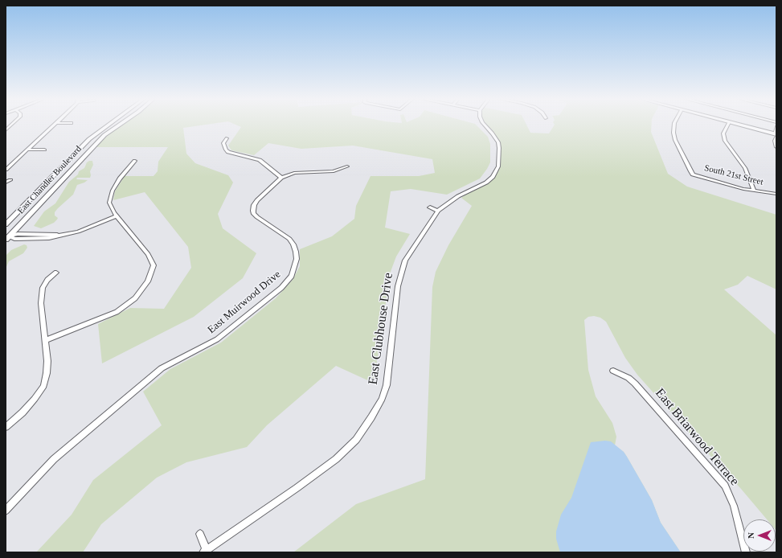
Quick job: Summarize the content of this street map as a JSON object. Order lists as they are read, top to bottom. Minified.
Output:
{"streets":{"main road":["East Chandler Boulevard"],"street":["South 21st Street","East Muirwood Drive","East Clubhouse Drive","East Briarwood Terrace"]},"north":"left"}
